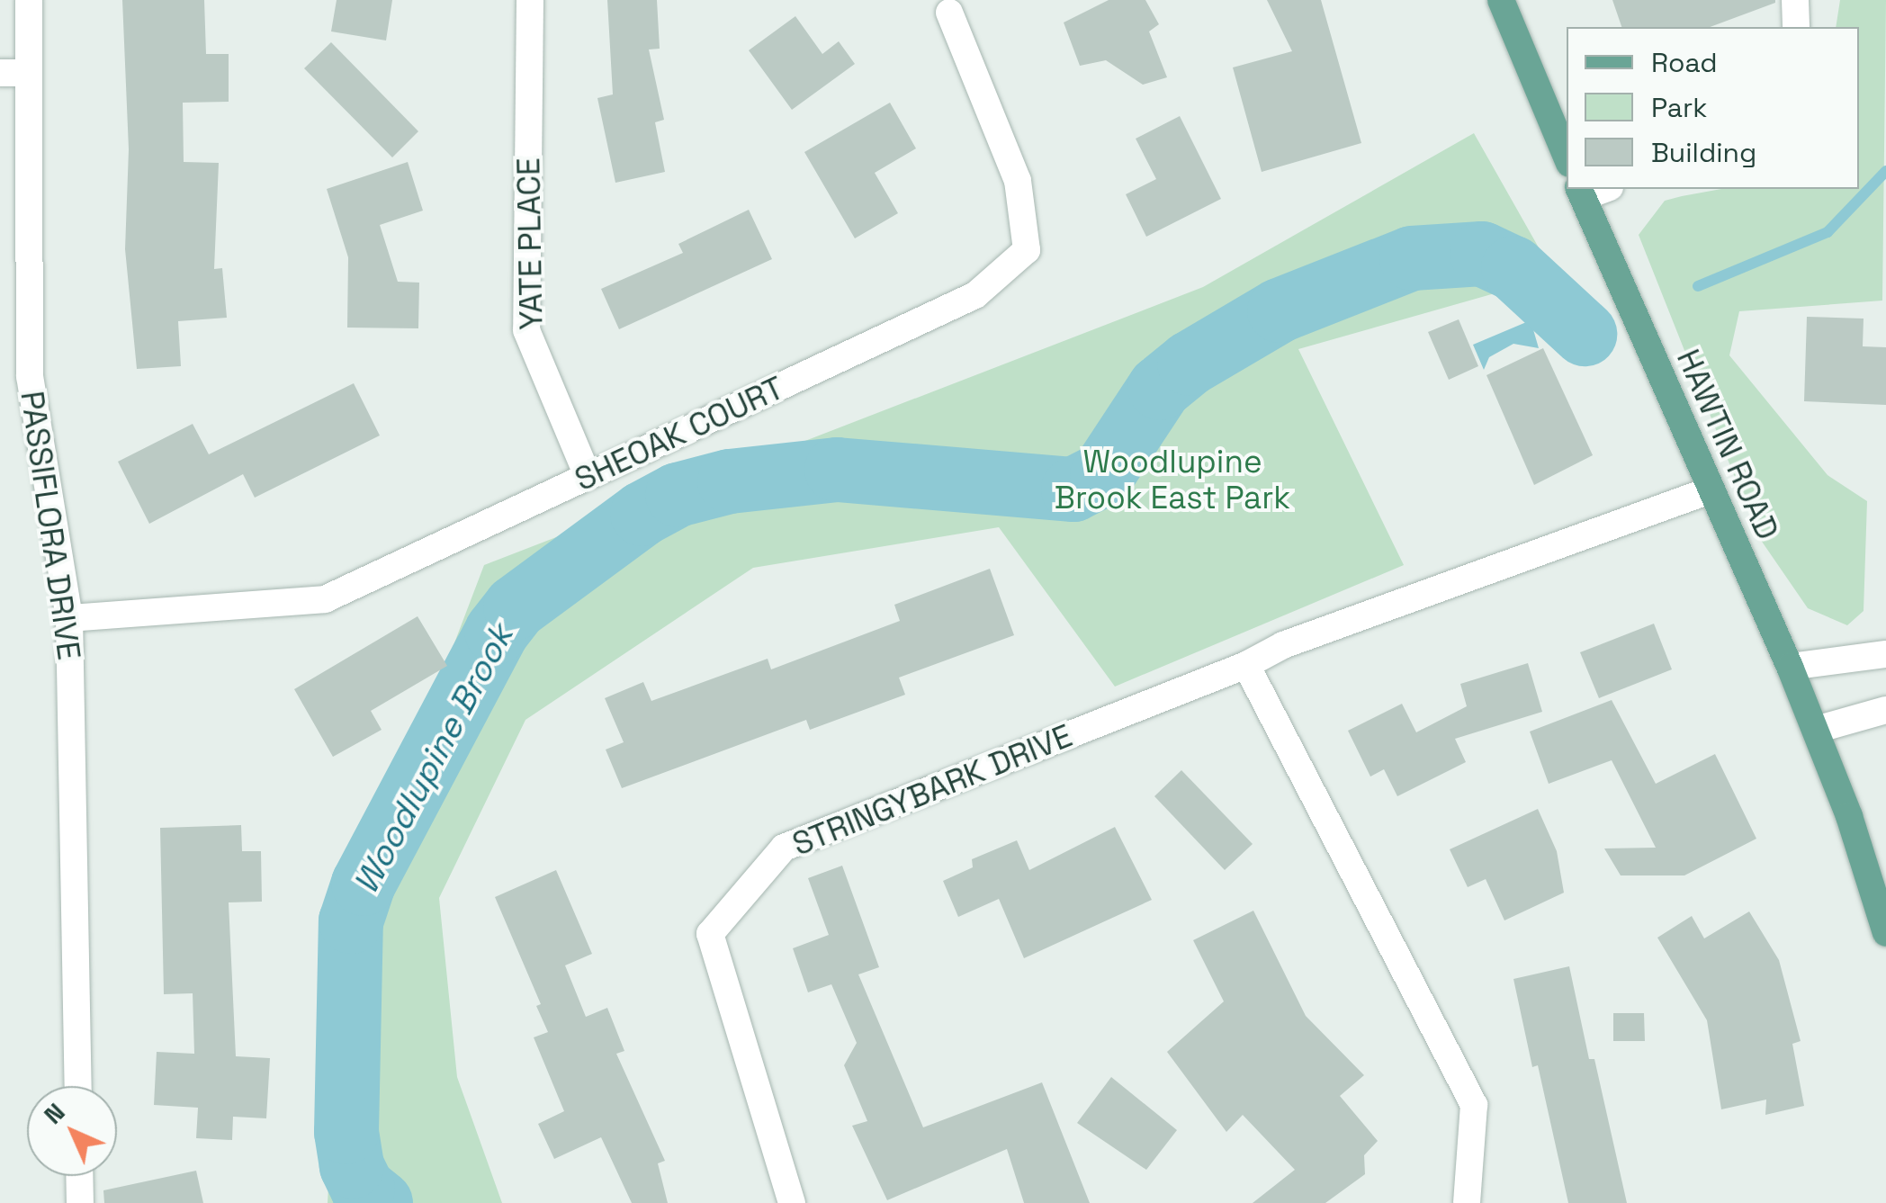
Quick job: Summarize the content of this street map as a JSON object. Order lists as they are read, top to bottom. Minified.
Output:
{"streets":{"main road":["HAWTIN ROAD"],"street":["YATE PLACE","SHEOAK COURT","PASSIFLORA DRIVE","STRINGYBARK DRIVE"]},"crossings":[["YATE PLACE","SHEOAK COURT"],["SHEOAK COURT","PASSIFLORA DRIVE"],["HAWTIN ROAD","STRINGYBARK DRIVE"]],"water":["Woodlupine Brook"],"parks":["Woodlupine Brook East Park"],"legend":["Road","Park","Building"],"north":"top left"}
